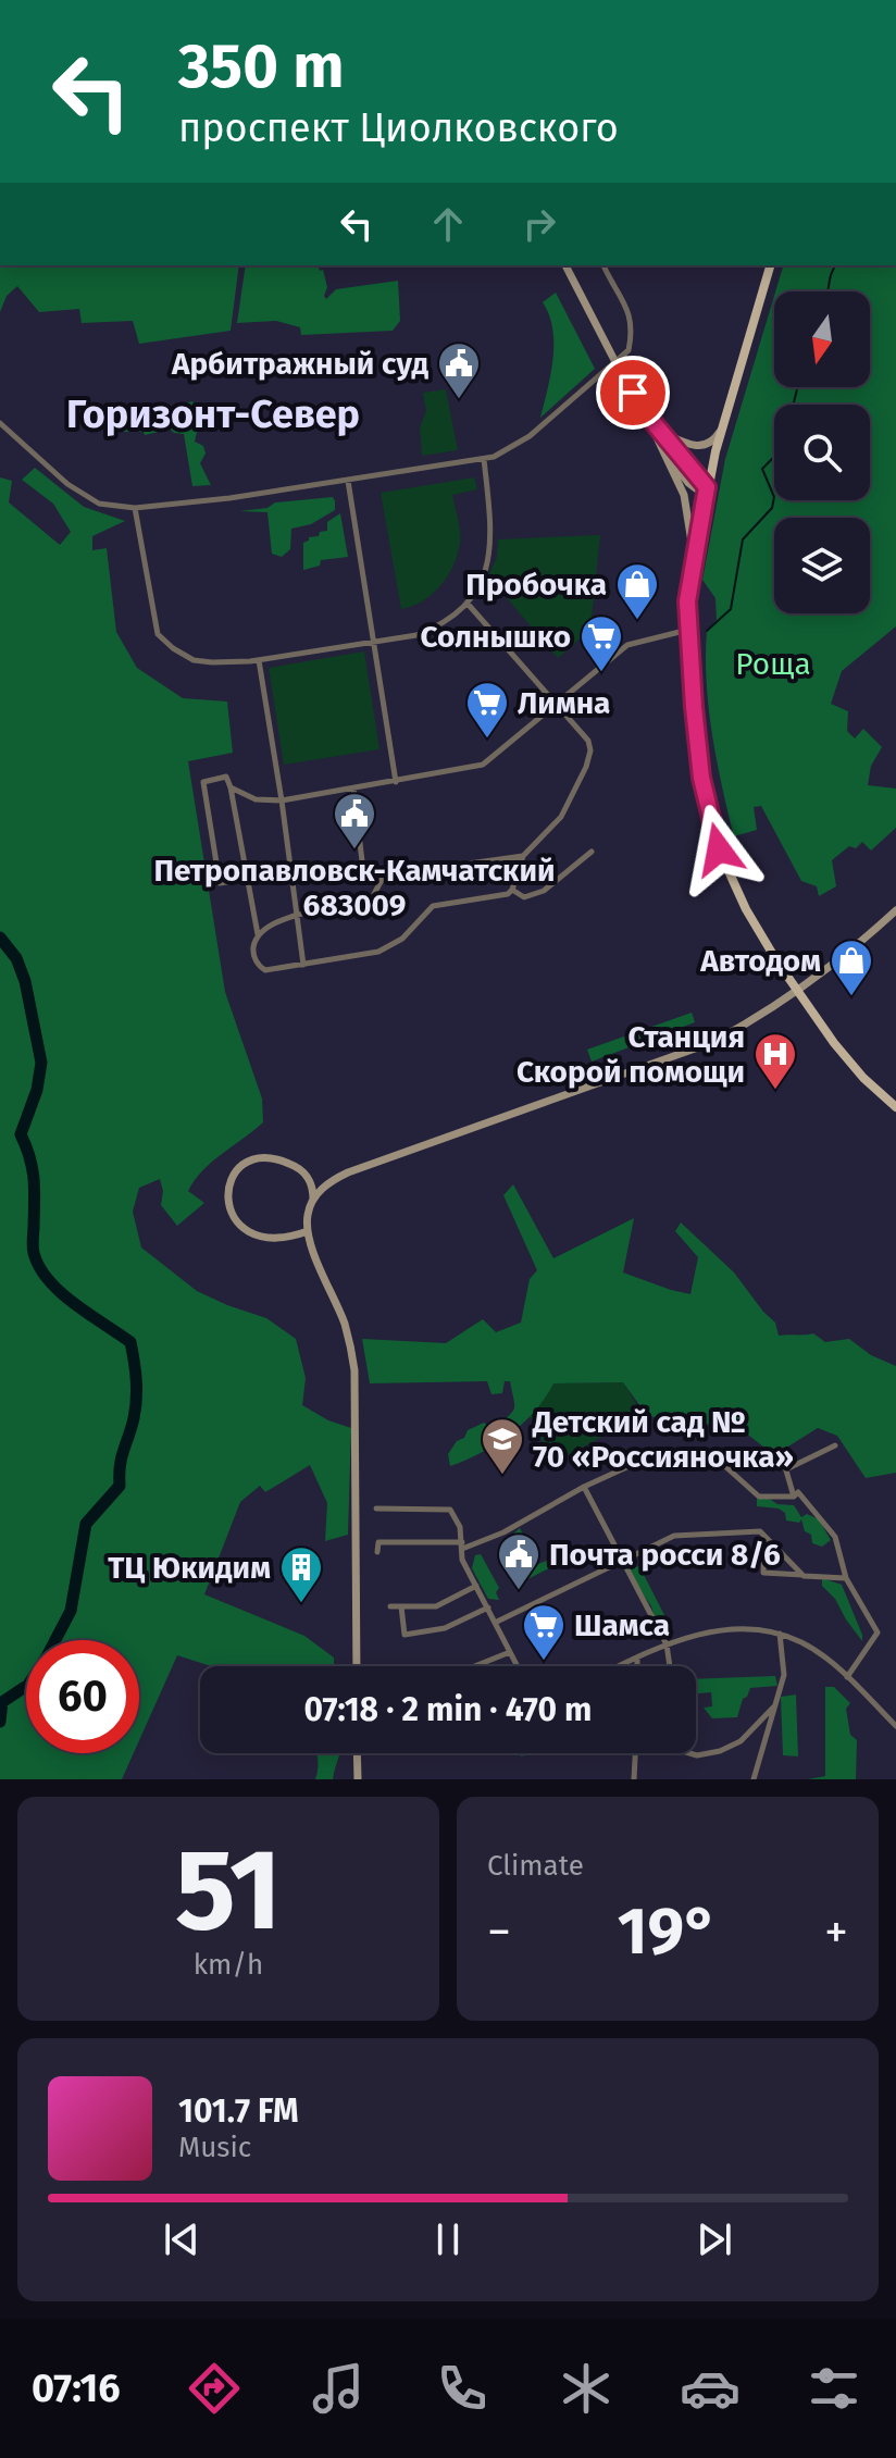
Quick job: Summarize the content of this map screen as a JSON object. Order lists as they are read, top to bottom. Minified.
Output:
{"districts":["Горизонт-Север"],"parks":["Роща"],"places":{"public building":["Арбитражный суд","Петропавловск-Камчатский 683009","Почта росси 8/6"],"shop":["Пробочка","Автодом"],"supermarket":["Солнышко","Лимна","Шамса"],"hospital":["Станция Скорой помощи"],"school or university":["Детский сад № 70 «Россияночка»"],"building":["ТЦ Юкидим"]},"north":"bottom","page":{"turn":["350 m","проспект Циолковского"],"limit":"60","trip":"07:18 · 2 min · 470 m","tile":[["51","km/h"],"Climate"],"heat":["−","19°","+"],"song":["101.7 FM","Music"],"tabs":"07:16"}}
